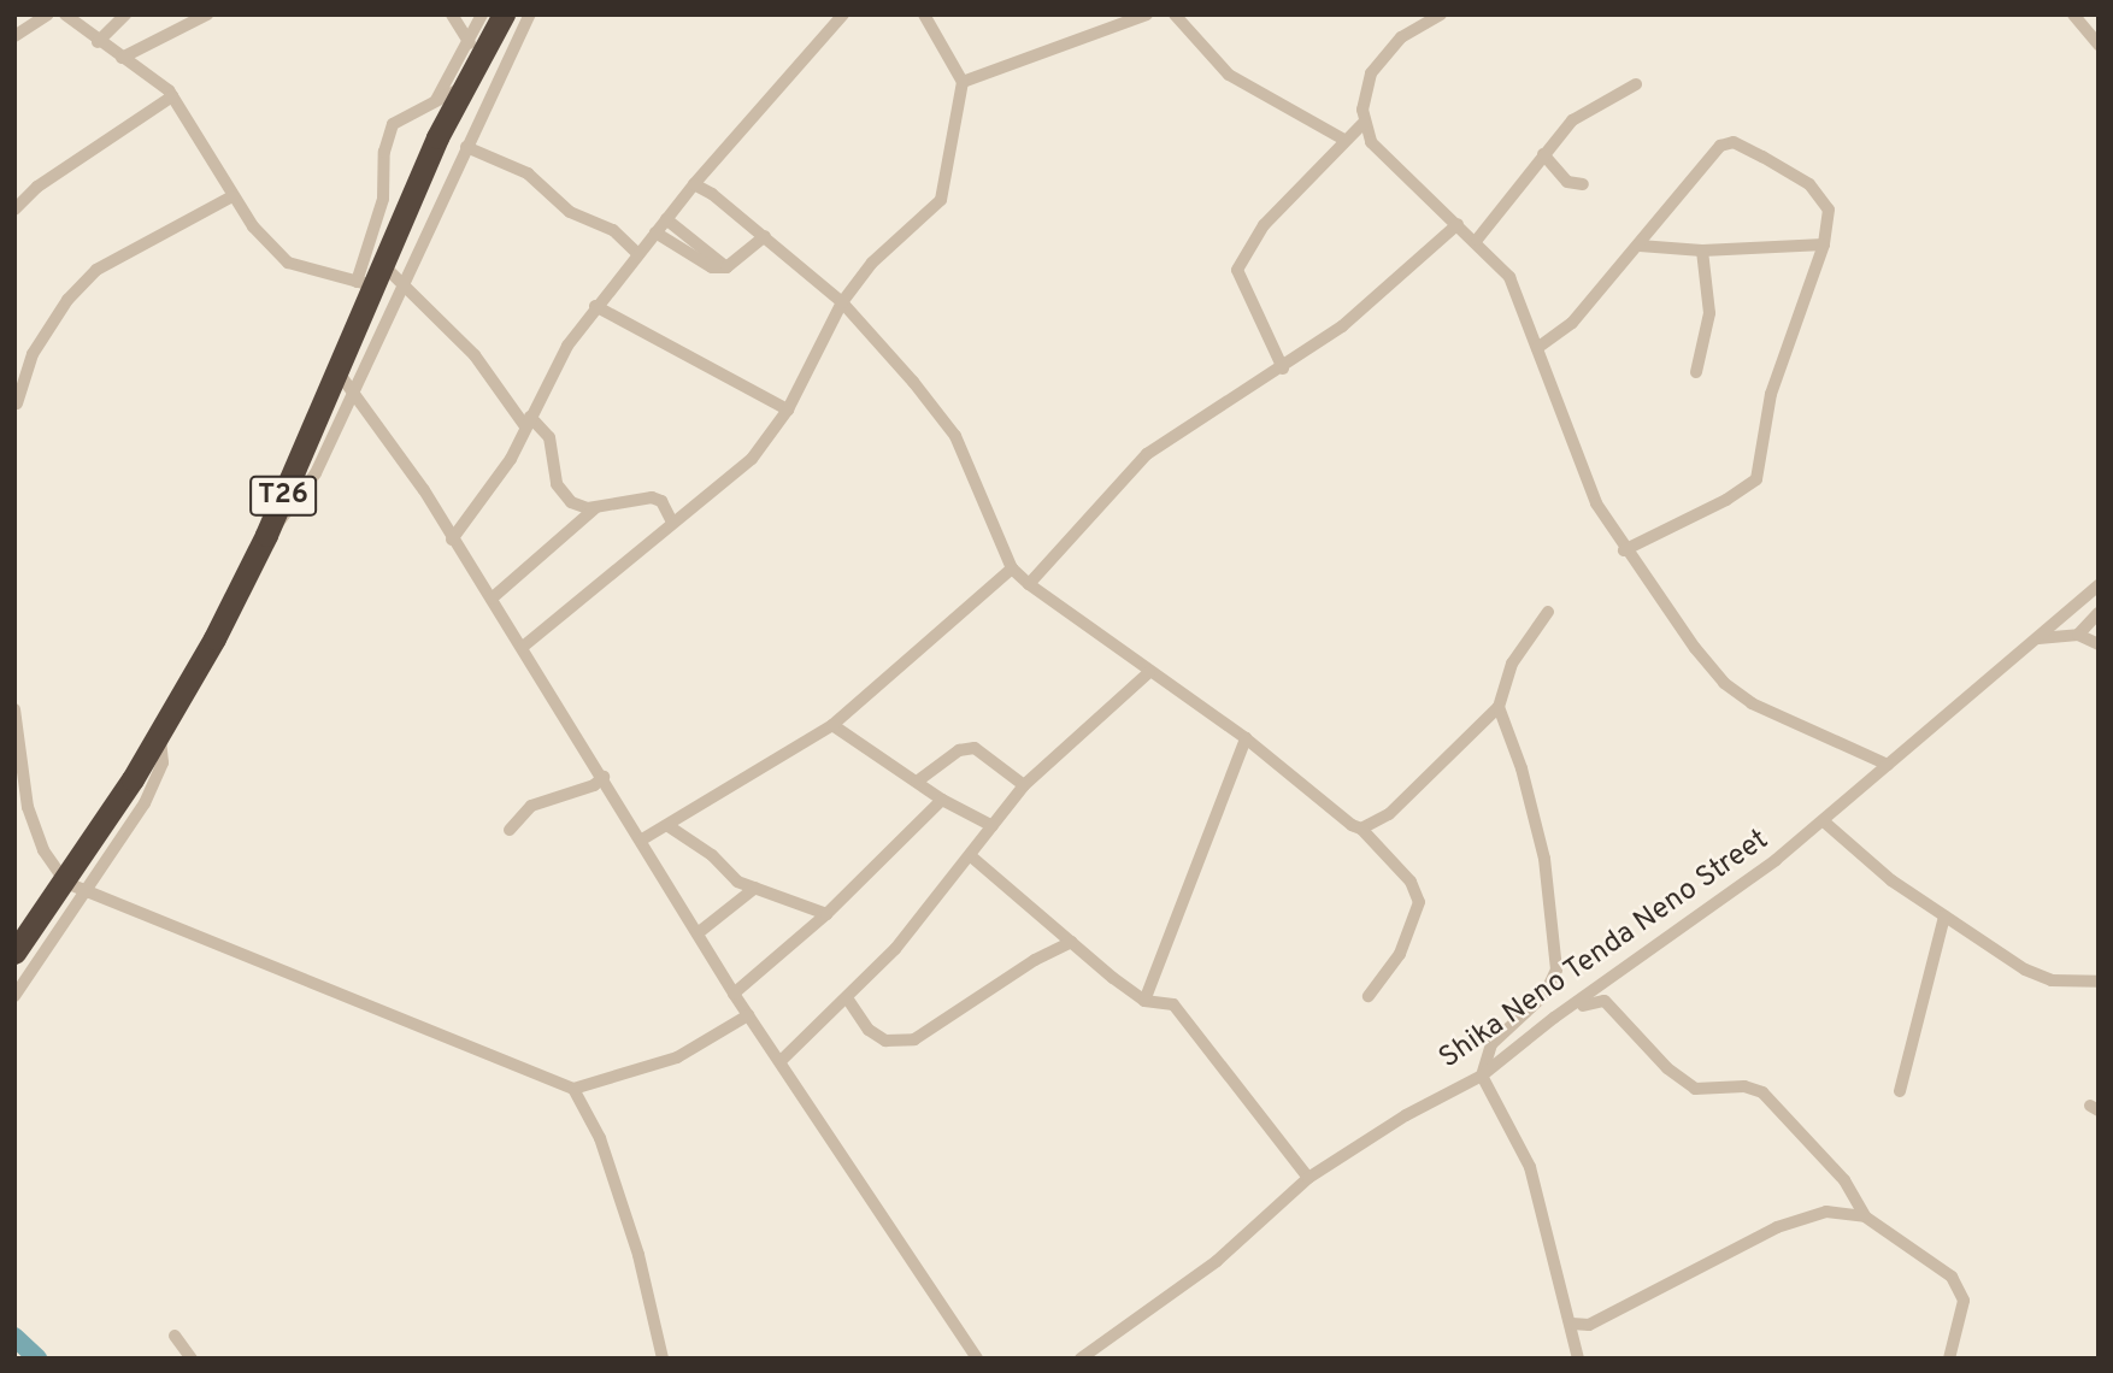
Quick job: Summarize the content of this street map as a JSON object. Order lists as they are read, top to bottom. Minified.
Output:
{"streets":{"highway":["T26"],"street":["Shika Neno Tenda Neno Street"]}}
